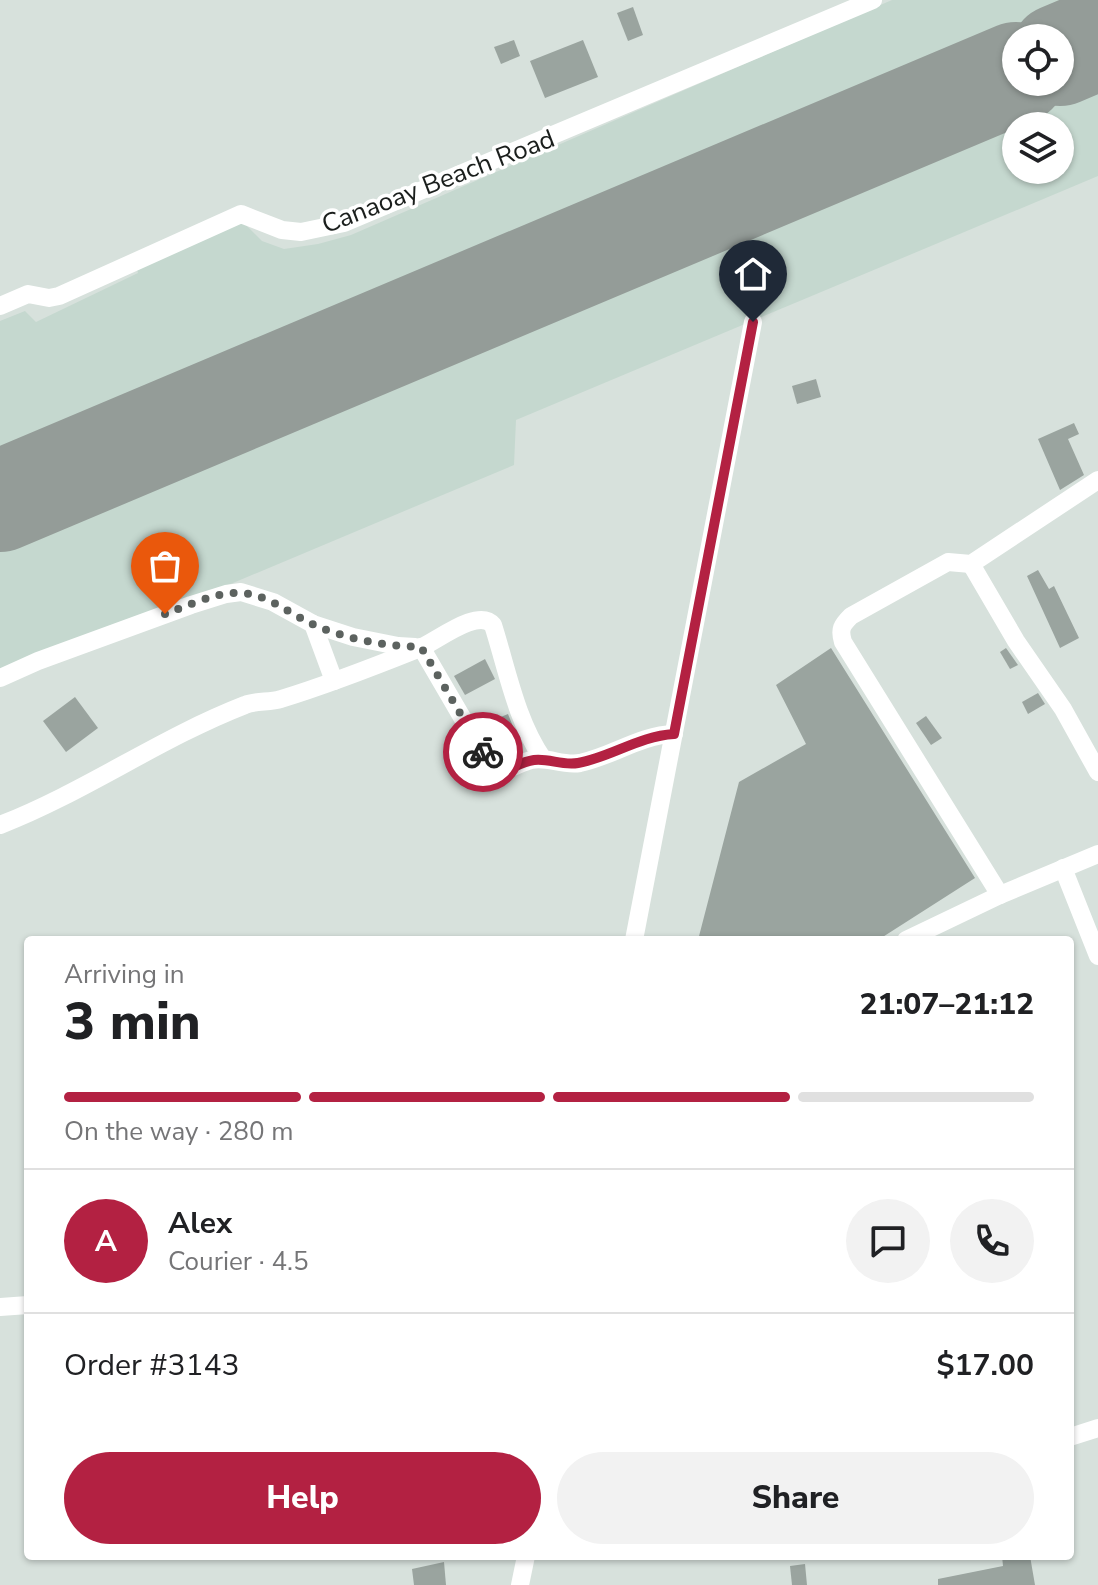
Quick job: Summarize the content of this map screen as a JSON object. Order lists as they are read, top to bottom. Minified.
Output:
{"streets":{"street":["Canaoay Beach Road"]},"page":{"heading":["3 min","Arriving in","21:07–21:12"],"panel":["Alex","Courier · 4.5","Order #3143","$17.00"],"bar":"On the way · 280 m","round":"A","buttons":["Help","Share"]}}
